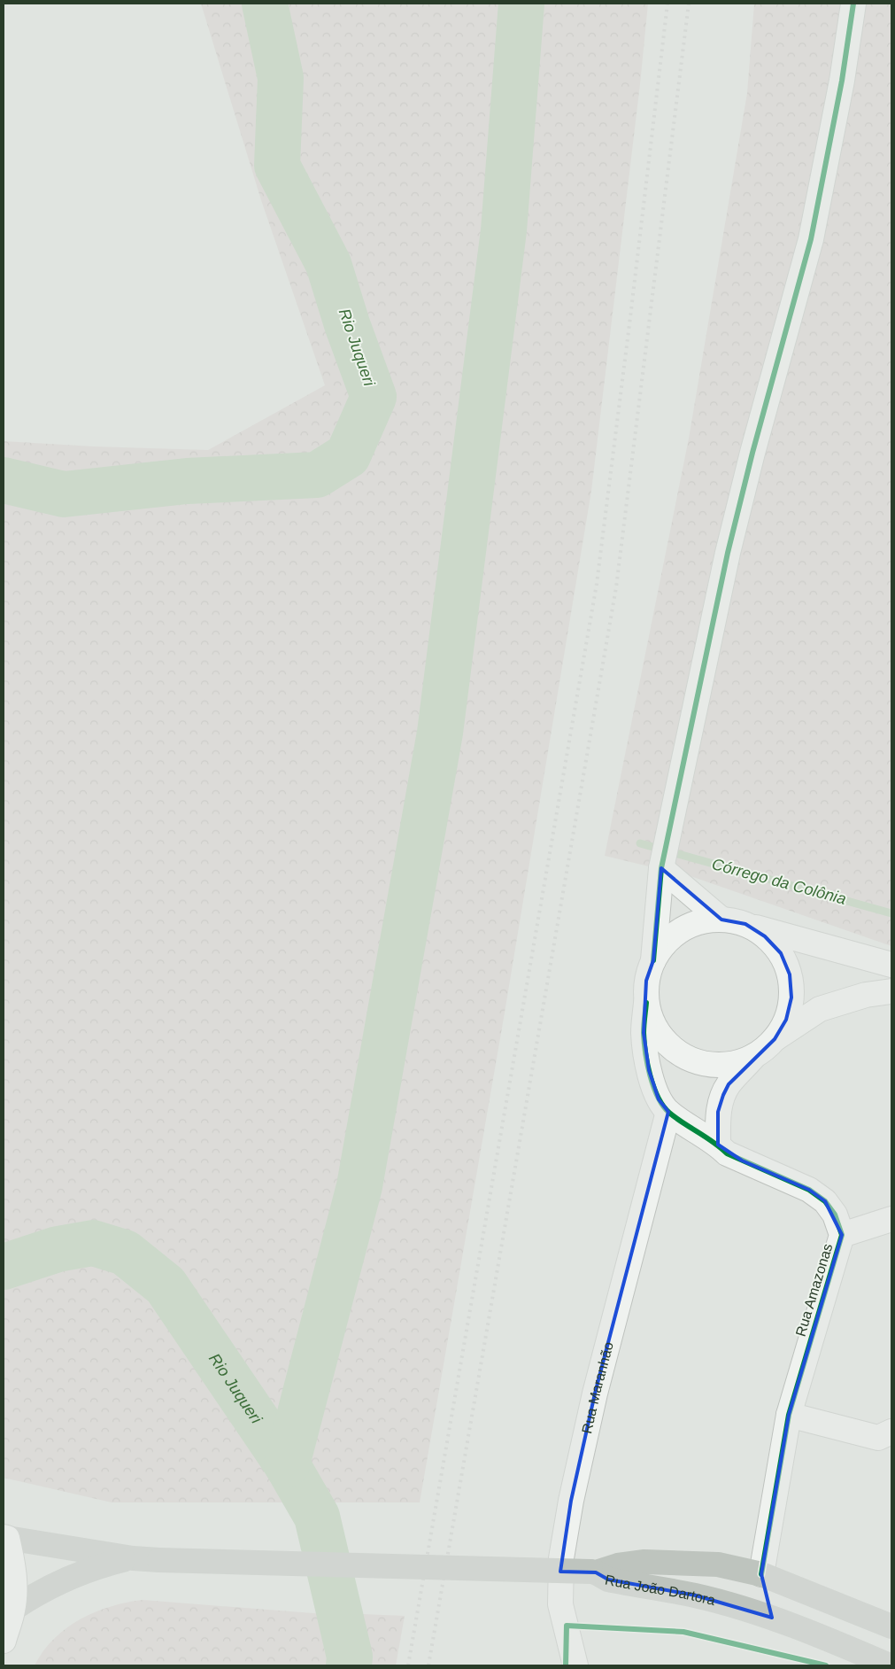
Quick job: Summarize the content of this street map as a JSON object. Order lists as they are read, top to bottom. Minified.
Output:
{"streets":{"main road":["Rua João Dartora"],"street":["Rua Amazonas","Rua Maranhão"]},"crossings":[["Rua Amazonas","Rua Maranhão"],["Rua Amazonas","Rua João Dartora"]],"water":["Rio Juqueri","Córrego da Colônia"]}
